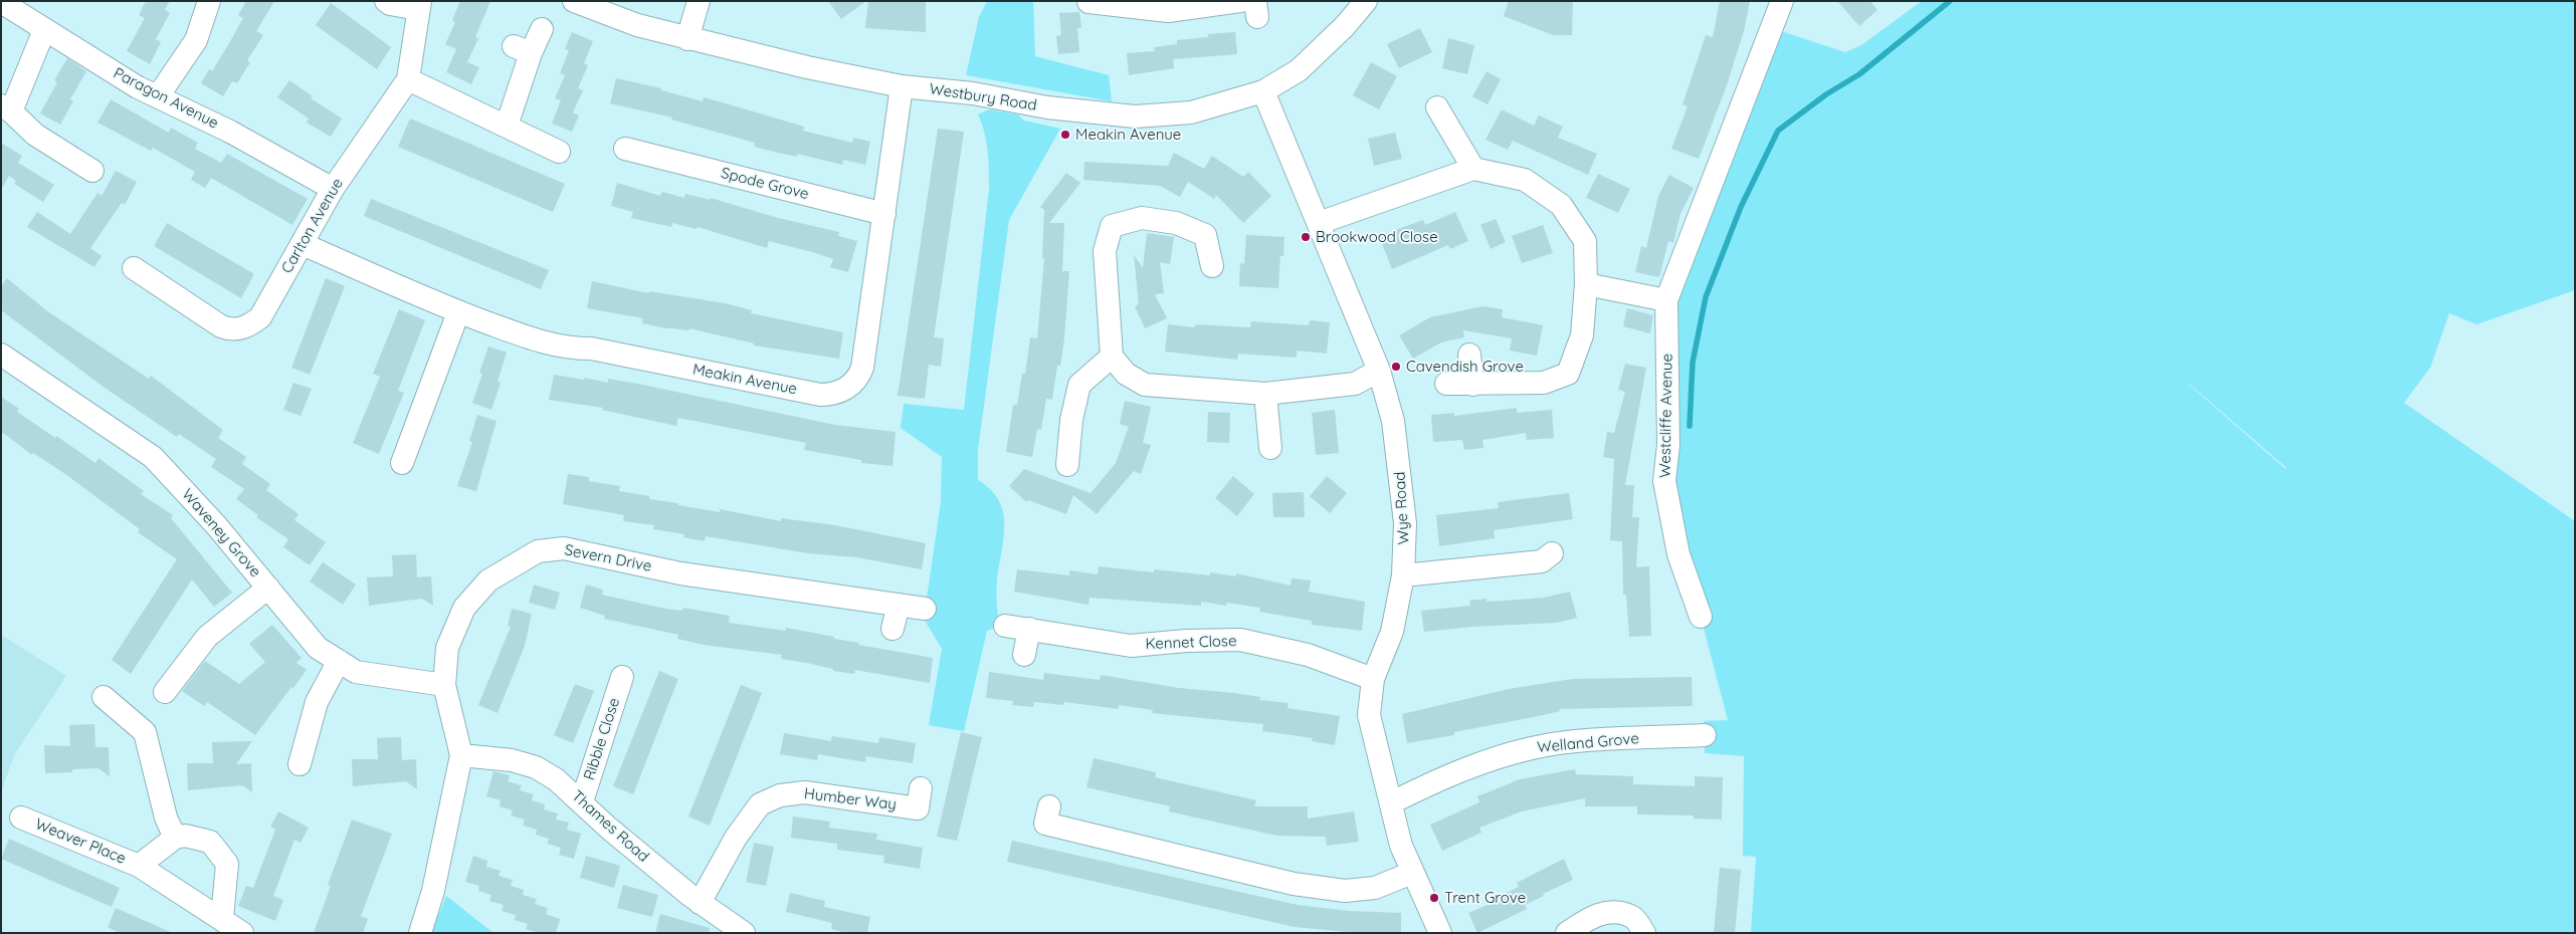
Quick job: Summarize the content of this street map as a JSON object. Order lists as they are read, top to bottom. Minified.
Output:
{"streets":{"street":["Westbury Road","Paragon Avenue","Spode Grove","Carlton Avenue","Meakin Avenue","Westcliffe Avenue","Wye Road","Waveney Grove","Severn Drive","Kennet Close","Ribble Close","Welland Grove","Humber Way","Thames Road","Weaver Place"]},"crossings":[["Westbury Road","Meakin Avenue"],["Westbury Road","Wye Road"],["Paragon Avenue","Carlton Avenue"],["Spode Grove","Meakin Avenue"],["Carlton Avenue","Meakin Avenue"],["Wye Road","Kennet Close"],["Wye Road","Welland Grove"],["Waveney Grove","Severn Drive"],["Severn Drive","Thames Road"],["Ribble Close","Thames Road"],["Humber Way","Thames Road"]],"places":["Meakin Avenue","Brookwood Close","Cavendish Grove","Trent Grove"]}
